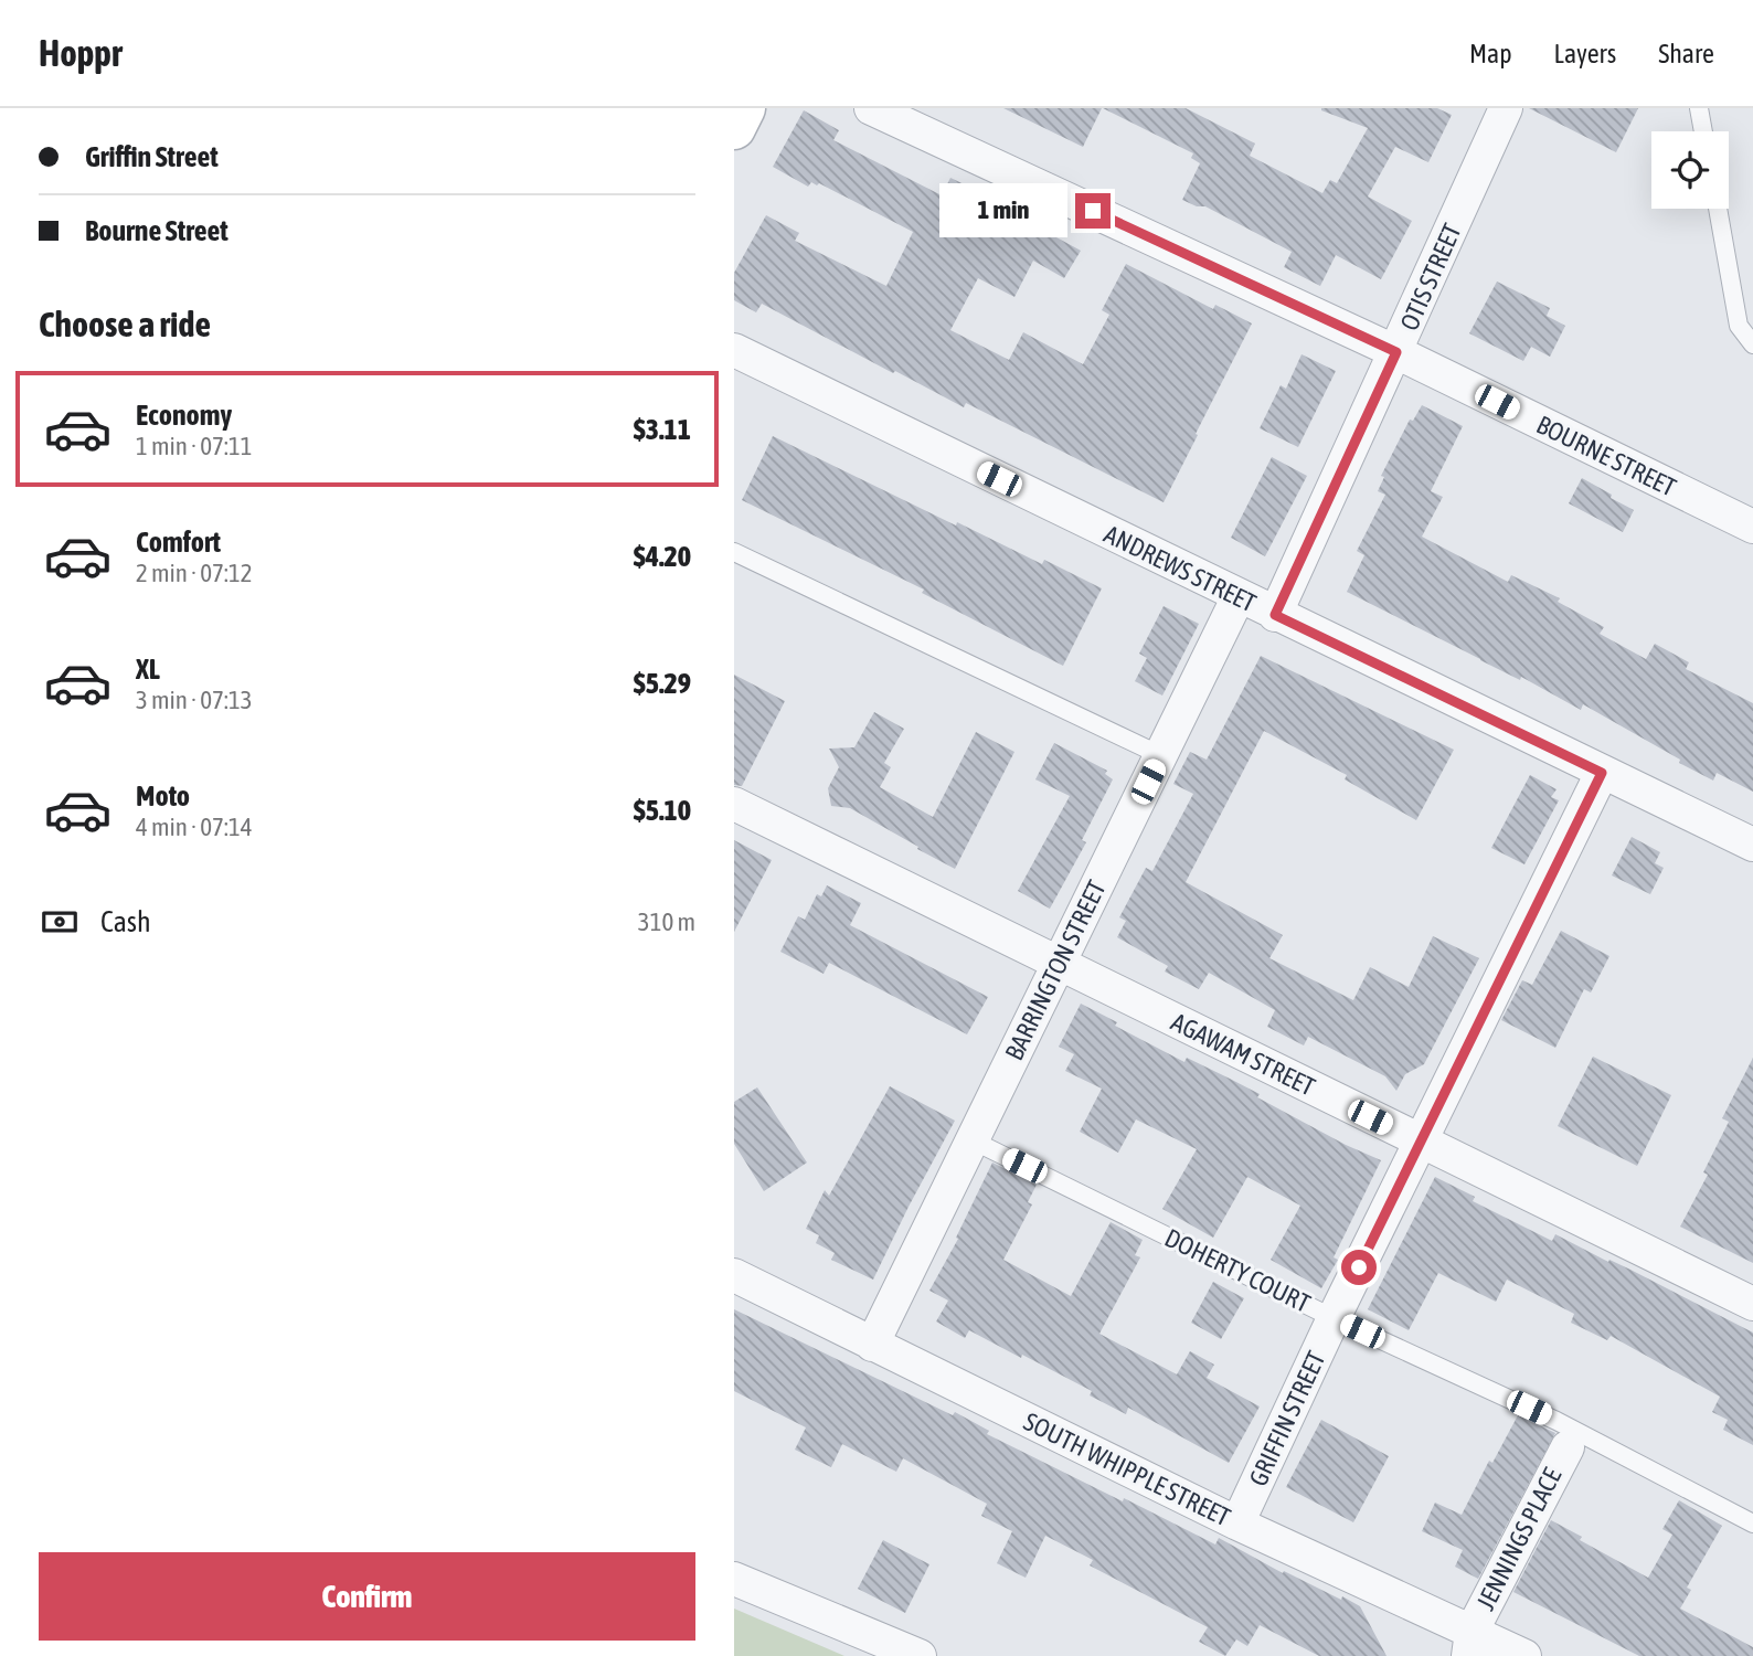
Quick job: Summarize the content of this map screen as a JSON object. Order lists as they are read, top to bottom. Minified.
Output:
{"streets":{"street":["OTIS STREET","BOURNE STREET","ANDREWS STREET","BARRINGTON STREET","AGAWAM STREET","GRIFFIN STREET","SOUTH WHIPPLE STREET","JENNINGS PLACE"],"lane":["DOHERTY COURT"]},"crossings":[["OTIS STREET","BOURNE STREET"],["OTIS STREET","ANDREWS STREET"],["ANDREWS STREET","BARRINGTON STREET"],["ANDREWS STREET","GRIFFIN STREET"],["BARRINGTON STREET","AGAWAM STREET"],["BARRINGTON STREET","DOHERTY COURT"],["BARRINGTON STREET","SOUTH WHIPPLE STREET"],["AGAWAM STREET","GRIFFIN STREET"],["DOHERTY COURT","GRIFFIN STREET"],["GRIFFIN STREET","SOUTH WHIPPLE STREET"],["SOUTH WHIPPLE STREET","JENNINGS PLACE"]],"page":{"header":"Hoppr","nav":["Map","Layers","Share"],"banner":["Griffin Street","Bourne Street"],"bubble":"1 min","heading":"Choose a ride","list":[{"name":"Economy","note":"1 min · 07:11","value":"$3.11"},{"name":"Comfort","note":"2 min · 07:12","value":"$4.20"},{"name":"XL","note":"3 min · 07:13","value":"$5.29"},{"name":"Moto","note":"4 min · 07:14","value":"$5.10"}],"pay":["Cash","310 m"],"buttons":"Confirm"}}
